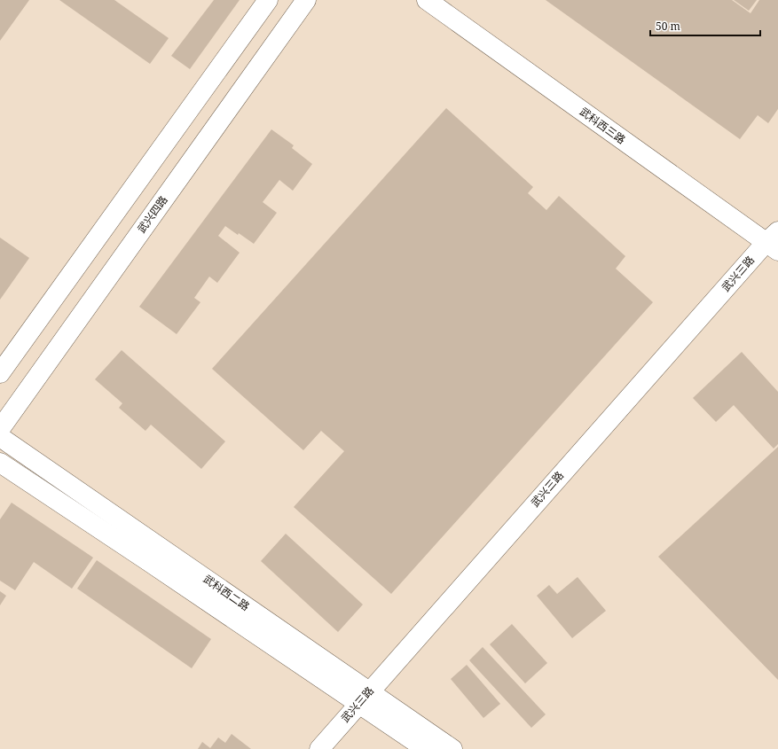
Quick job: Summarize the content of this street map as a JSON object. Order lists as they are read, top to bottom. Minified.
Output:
{"streets":{"street":["武科西三路","武兴四路","武兴三路","武科西二路"]},"crossings":[["武科西三路","武兴三路"],["武兴三路","武科西二路"]],"scale_bar":"50 m"}
